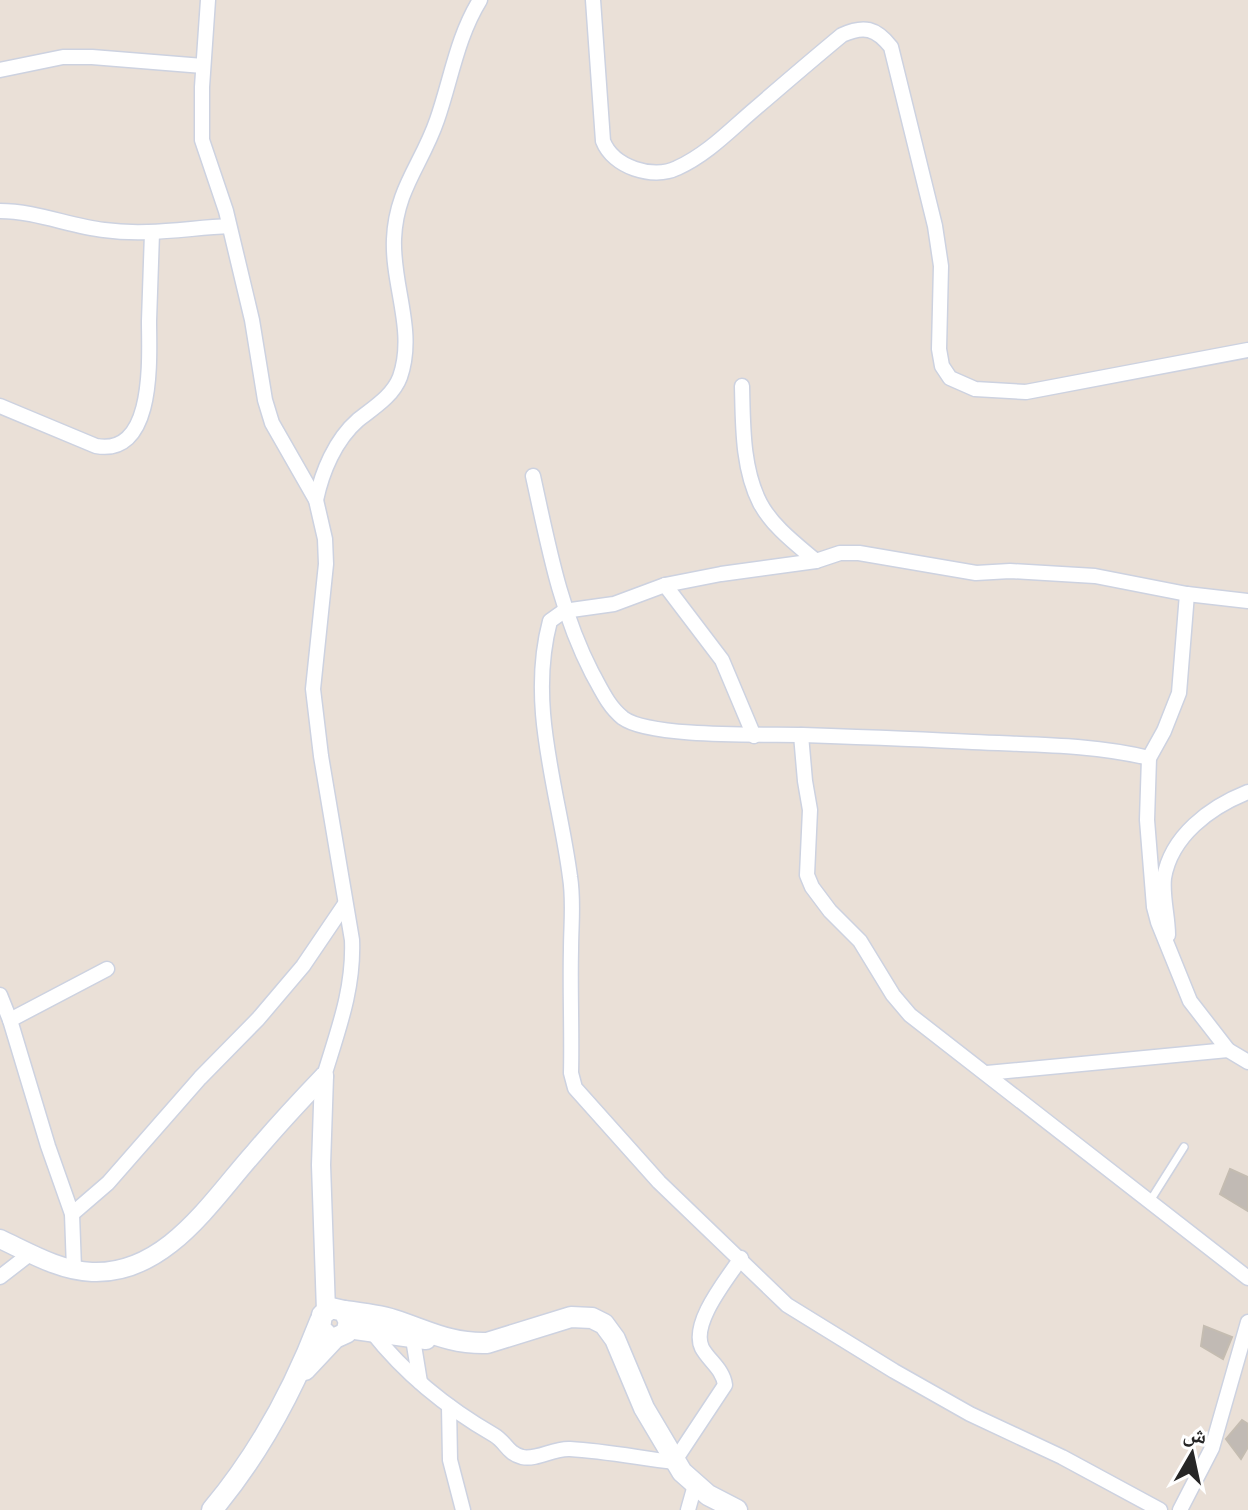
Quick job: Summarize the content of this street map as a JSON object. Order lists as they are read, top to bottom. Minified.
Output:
{"north":"top"}
